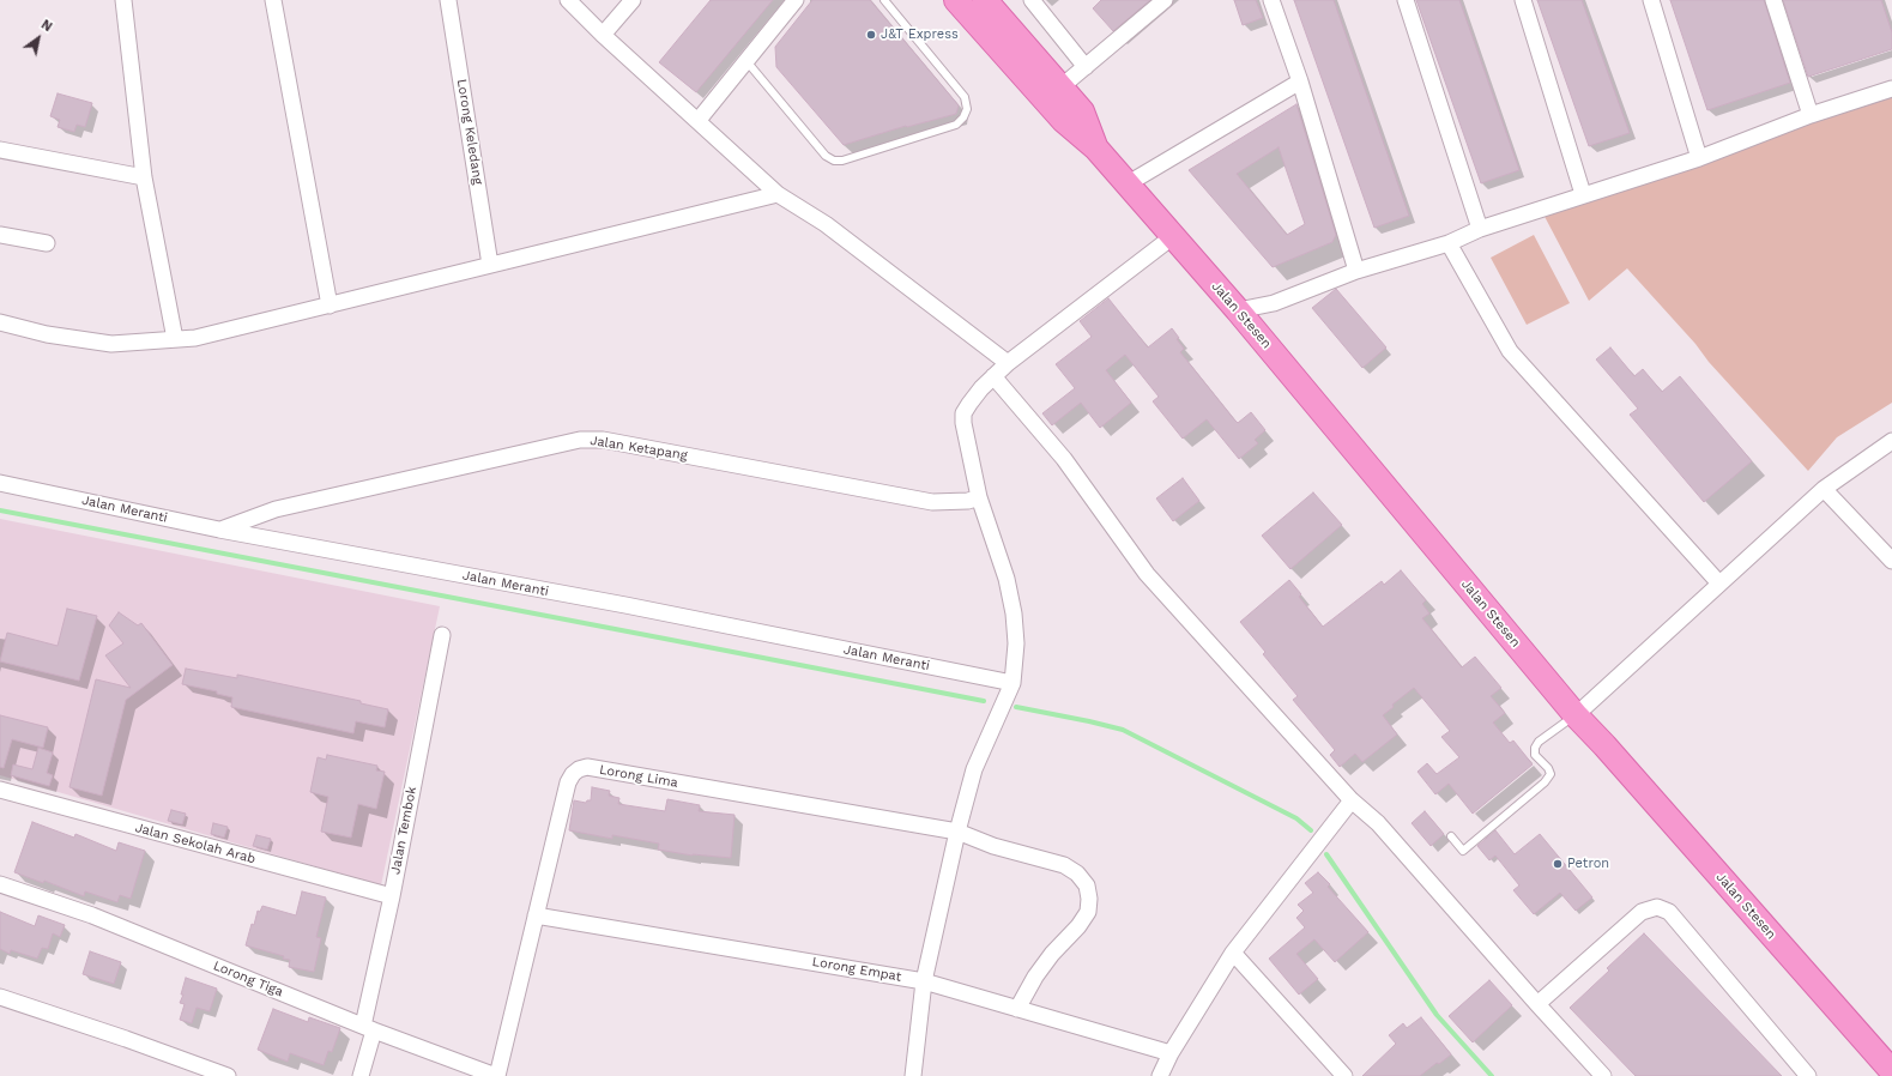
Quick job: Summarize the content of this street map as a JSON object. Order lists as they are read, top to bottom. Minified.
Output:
{"streets":{"main road":["Jalan Stesen"],"street":["Lorong Keledang","Jalan Ketapang","Jalan Meranti","Lorong Lima","Jalan Tembok","Jalan Sekolah Arab","Lorong Empat","Lorong Tiga"]},"crossings":[["Jalan Ketapang","Jalan Meranti"],["Lorong Lima","Lorong Empat"],["Lorong Lima","Lorong Tiga"],["Jalan Tembok","Jalan Sekolah Arab"],["Jalan Tembok","Lorong Tiga"]],"places":["J&T Express","Petron"],"north":"top right"}
